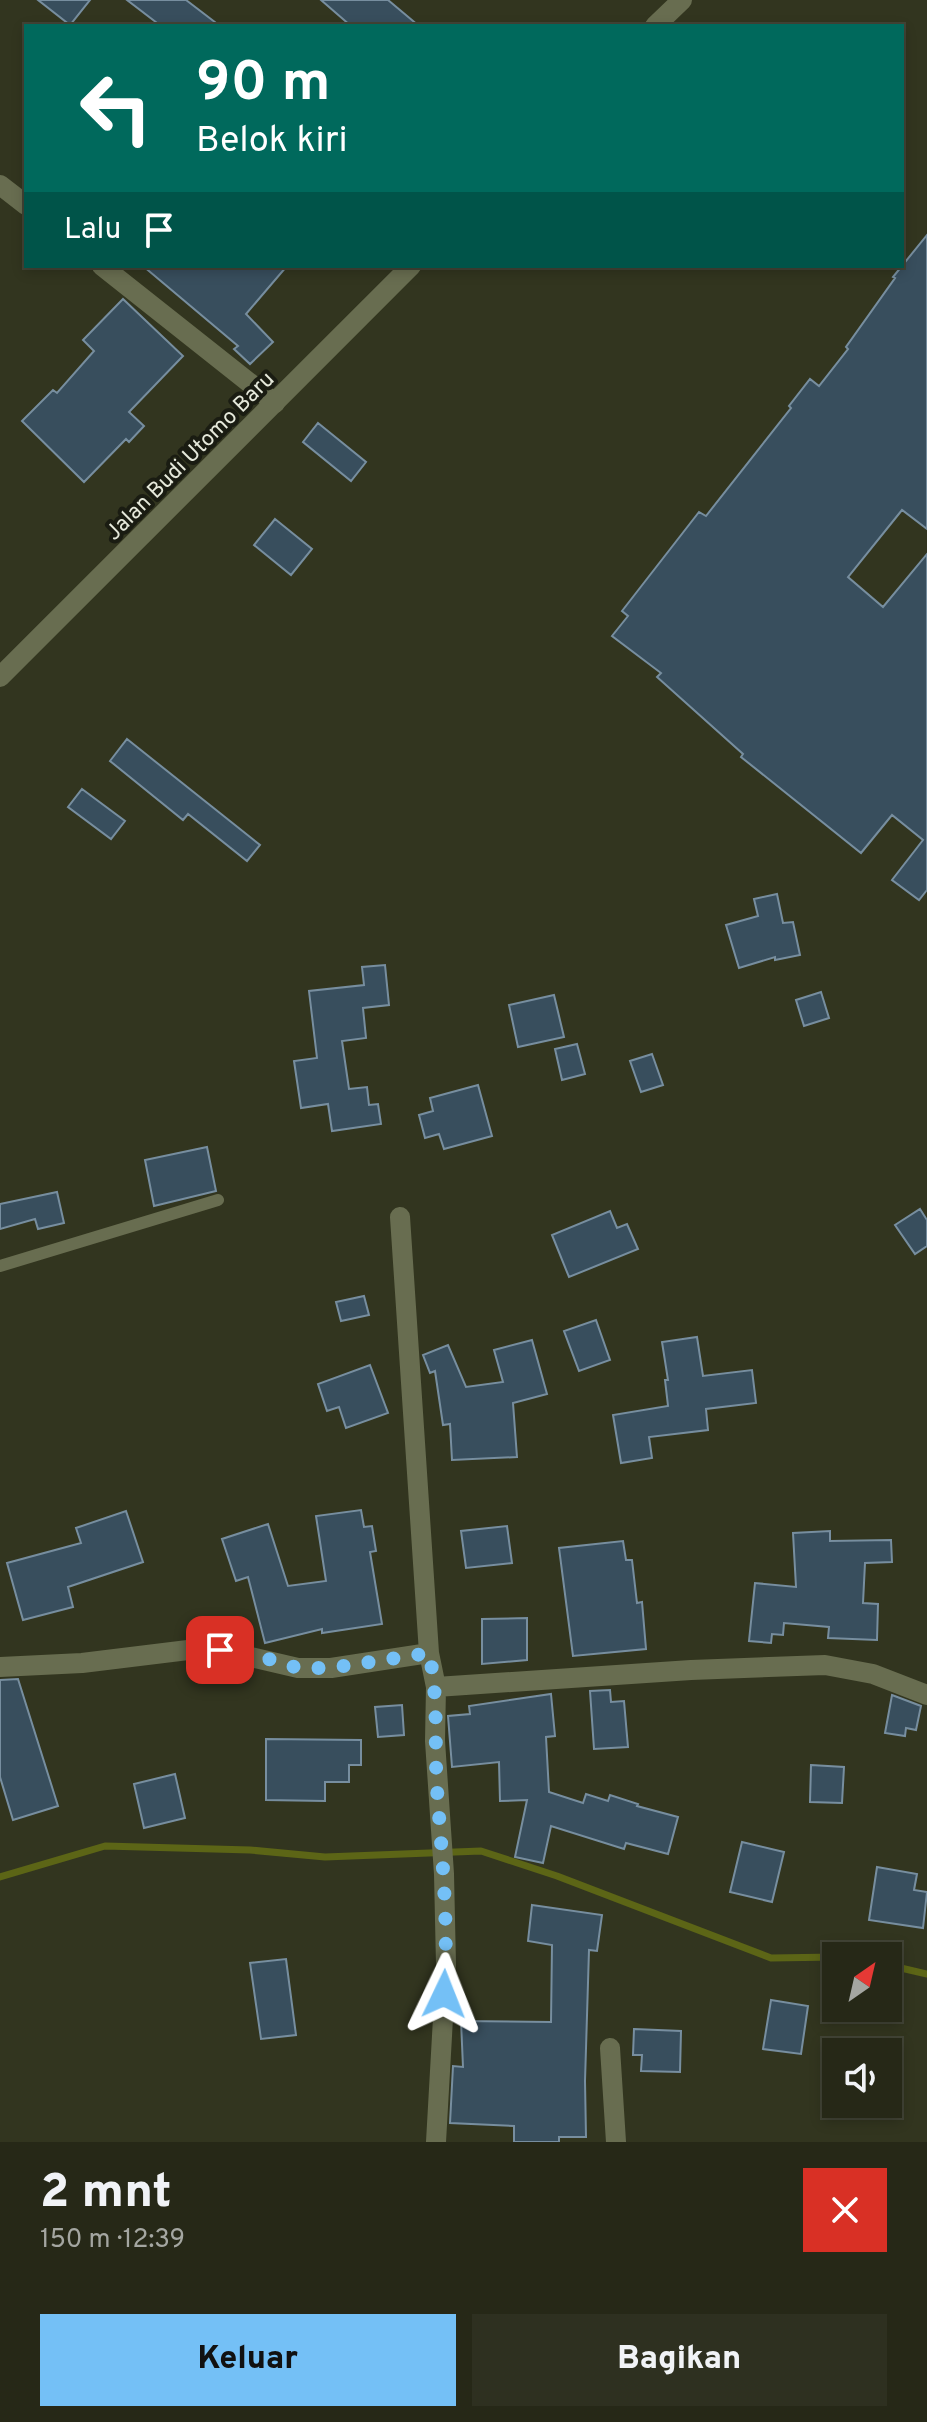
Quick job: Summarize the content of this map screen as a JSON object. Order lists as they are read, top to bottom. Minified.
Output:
{"streets":{"street":["Jalan Budi Utomo Baru"]},"north":"top right","page":{"turn":["90 m","Belok kiri"],"then":"Lalu","heading":["2 mnt","150 m · 12:39"],"buttons":["Keluar","Bagikan"]}}
